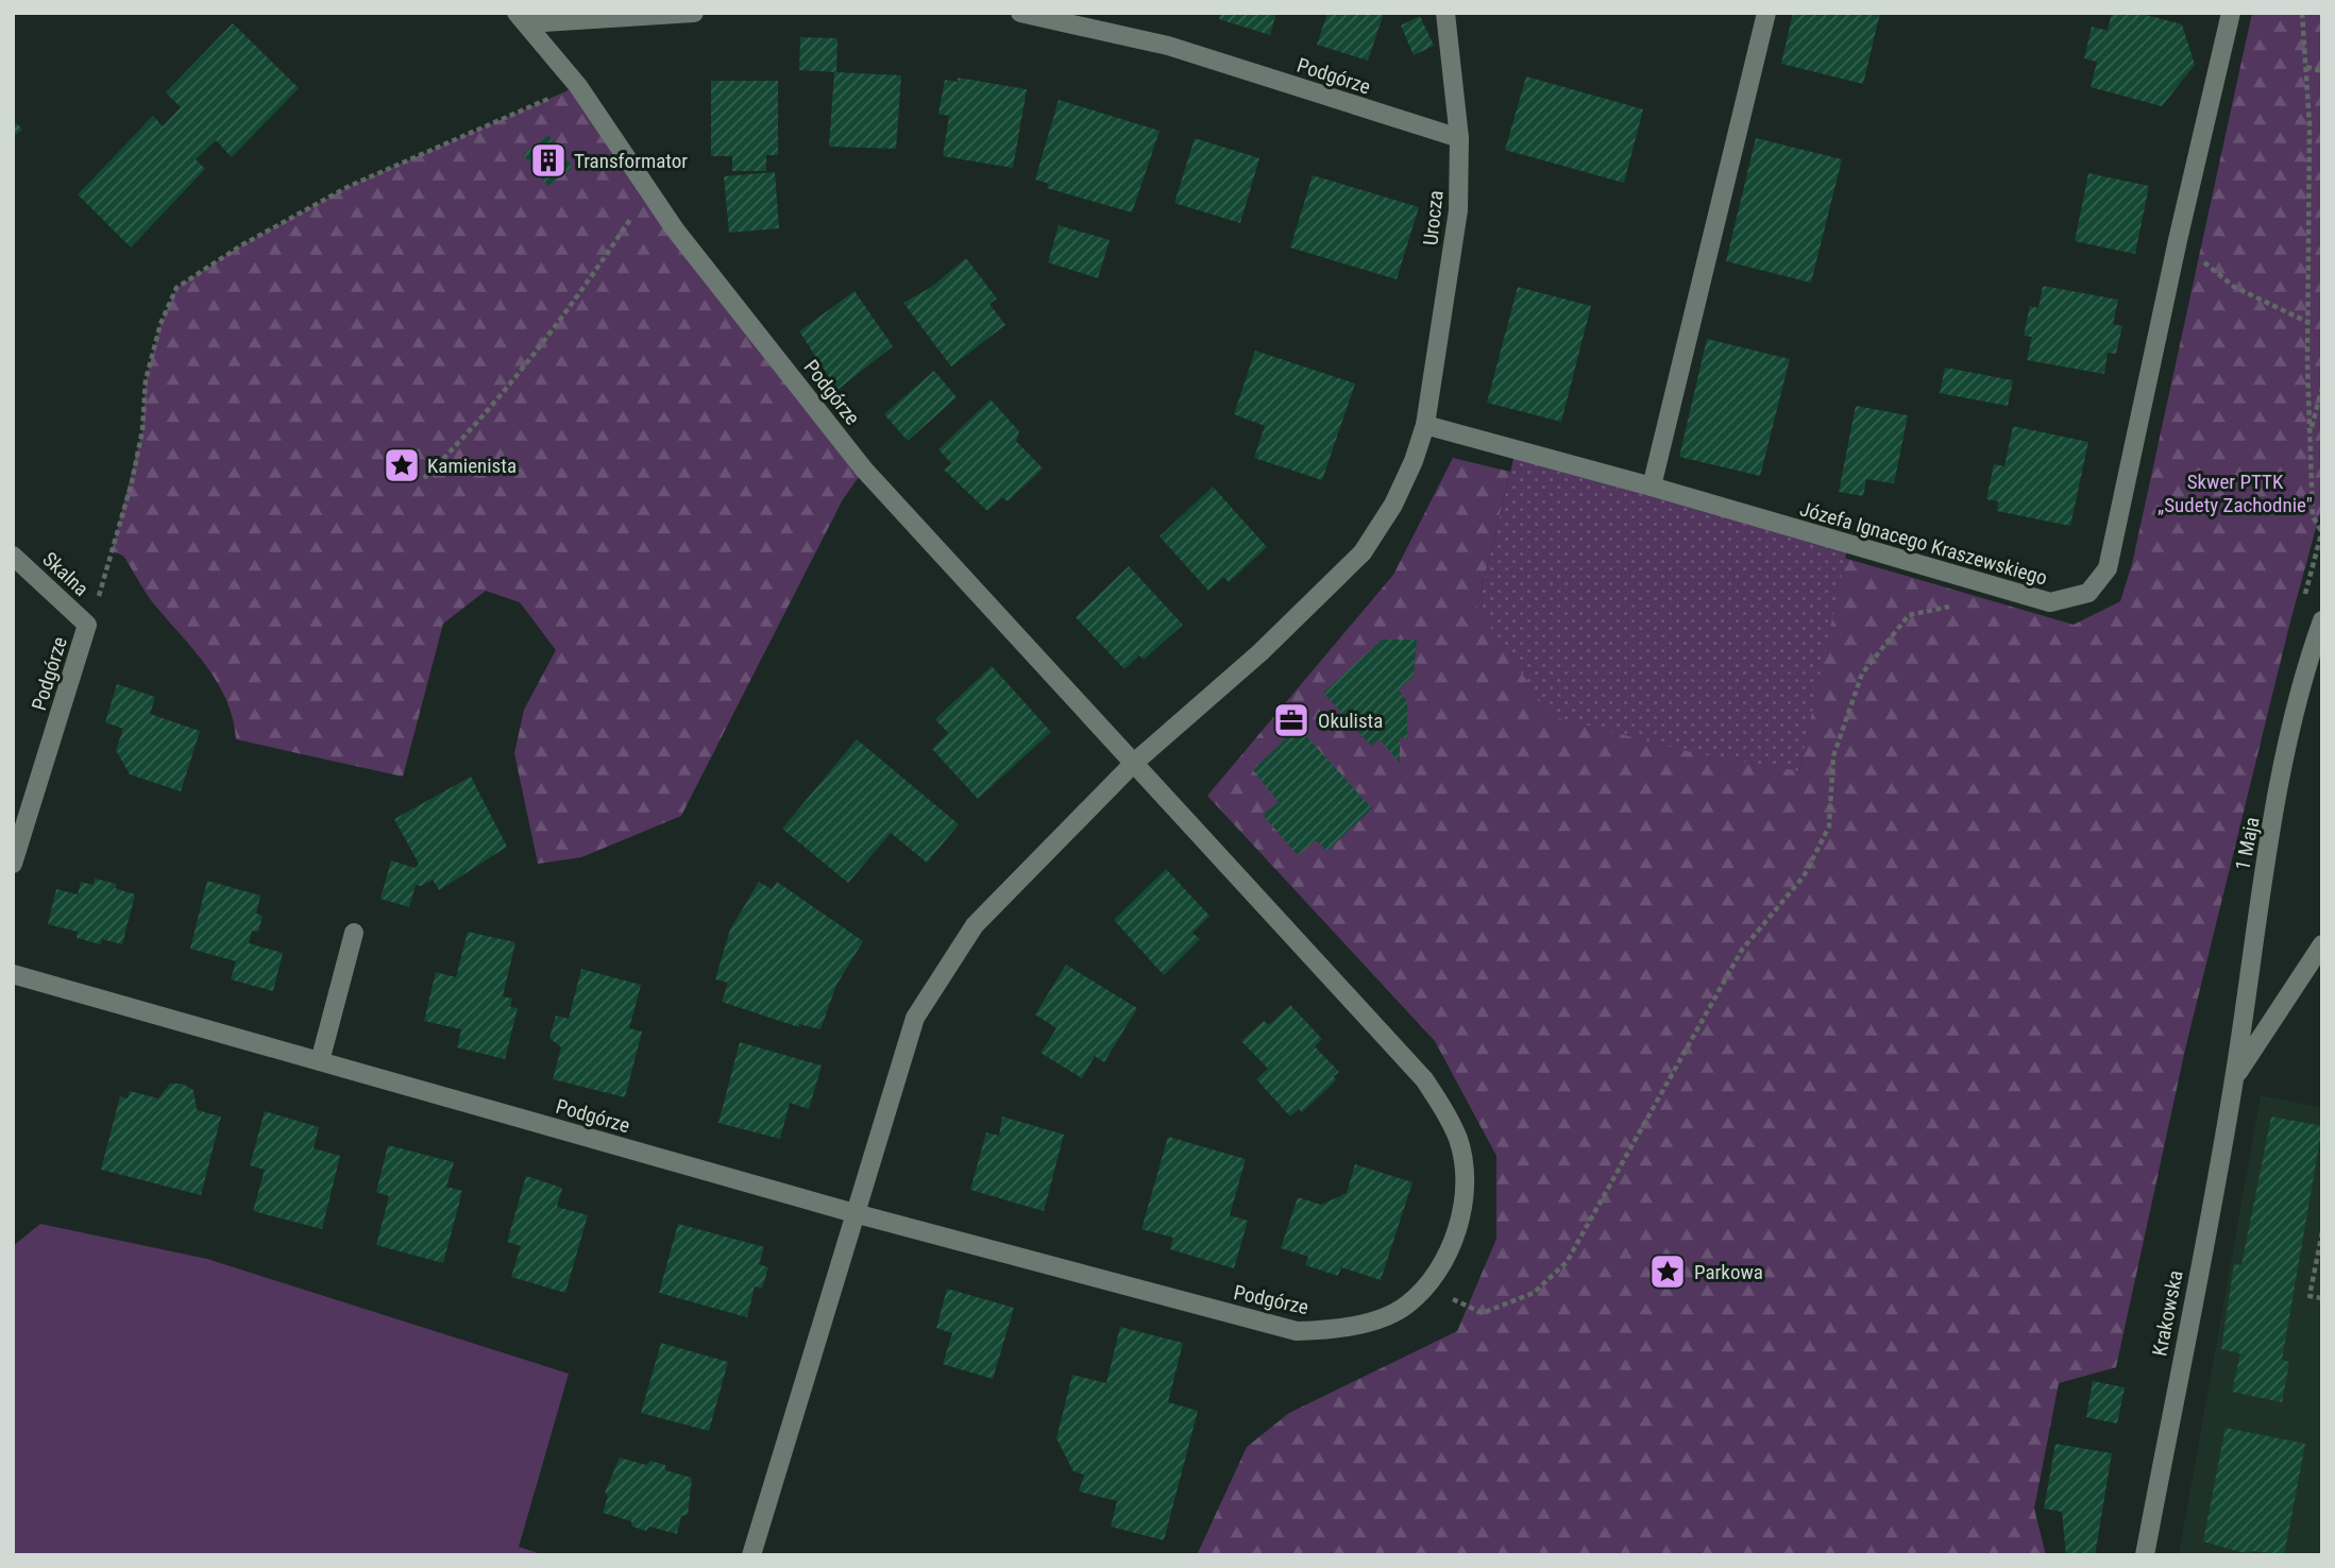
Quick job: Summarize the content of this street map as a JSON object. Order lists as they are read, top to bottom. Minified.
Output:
{"streets":{"street":["Podgórze","Urocza","Józefa Ignacego Kraszewskiego","Skalna","1 Maja","Krakowska"]},"crossings":[["Podgórze","Urocza"],["Podgórze","Skalna"],["Urocza","Józefa Ignacego Kraszewskiego"],["1 Maja","Krakowska"]],"parks":["Skwer PTTK „Sudety Zachodnie\""],"places":{"building":["Transformator"],"place":["Kamienista","Parkowa"],"office":["Okulista"]}}
